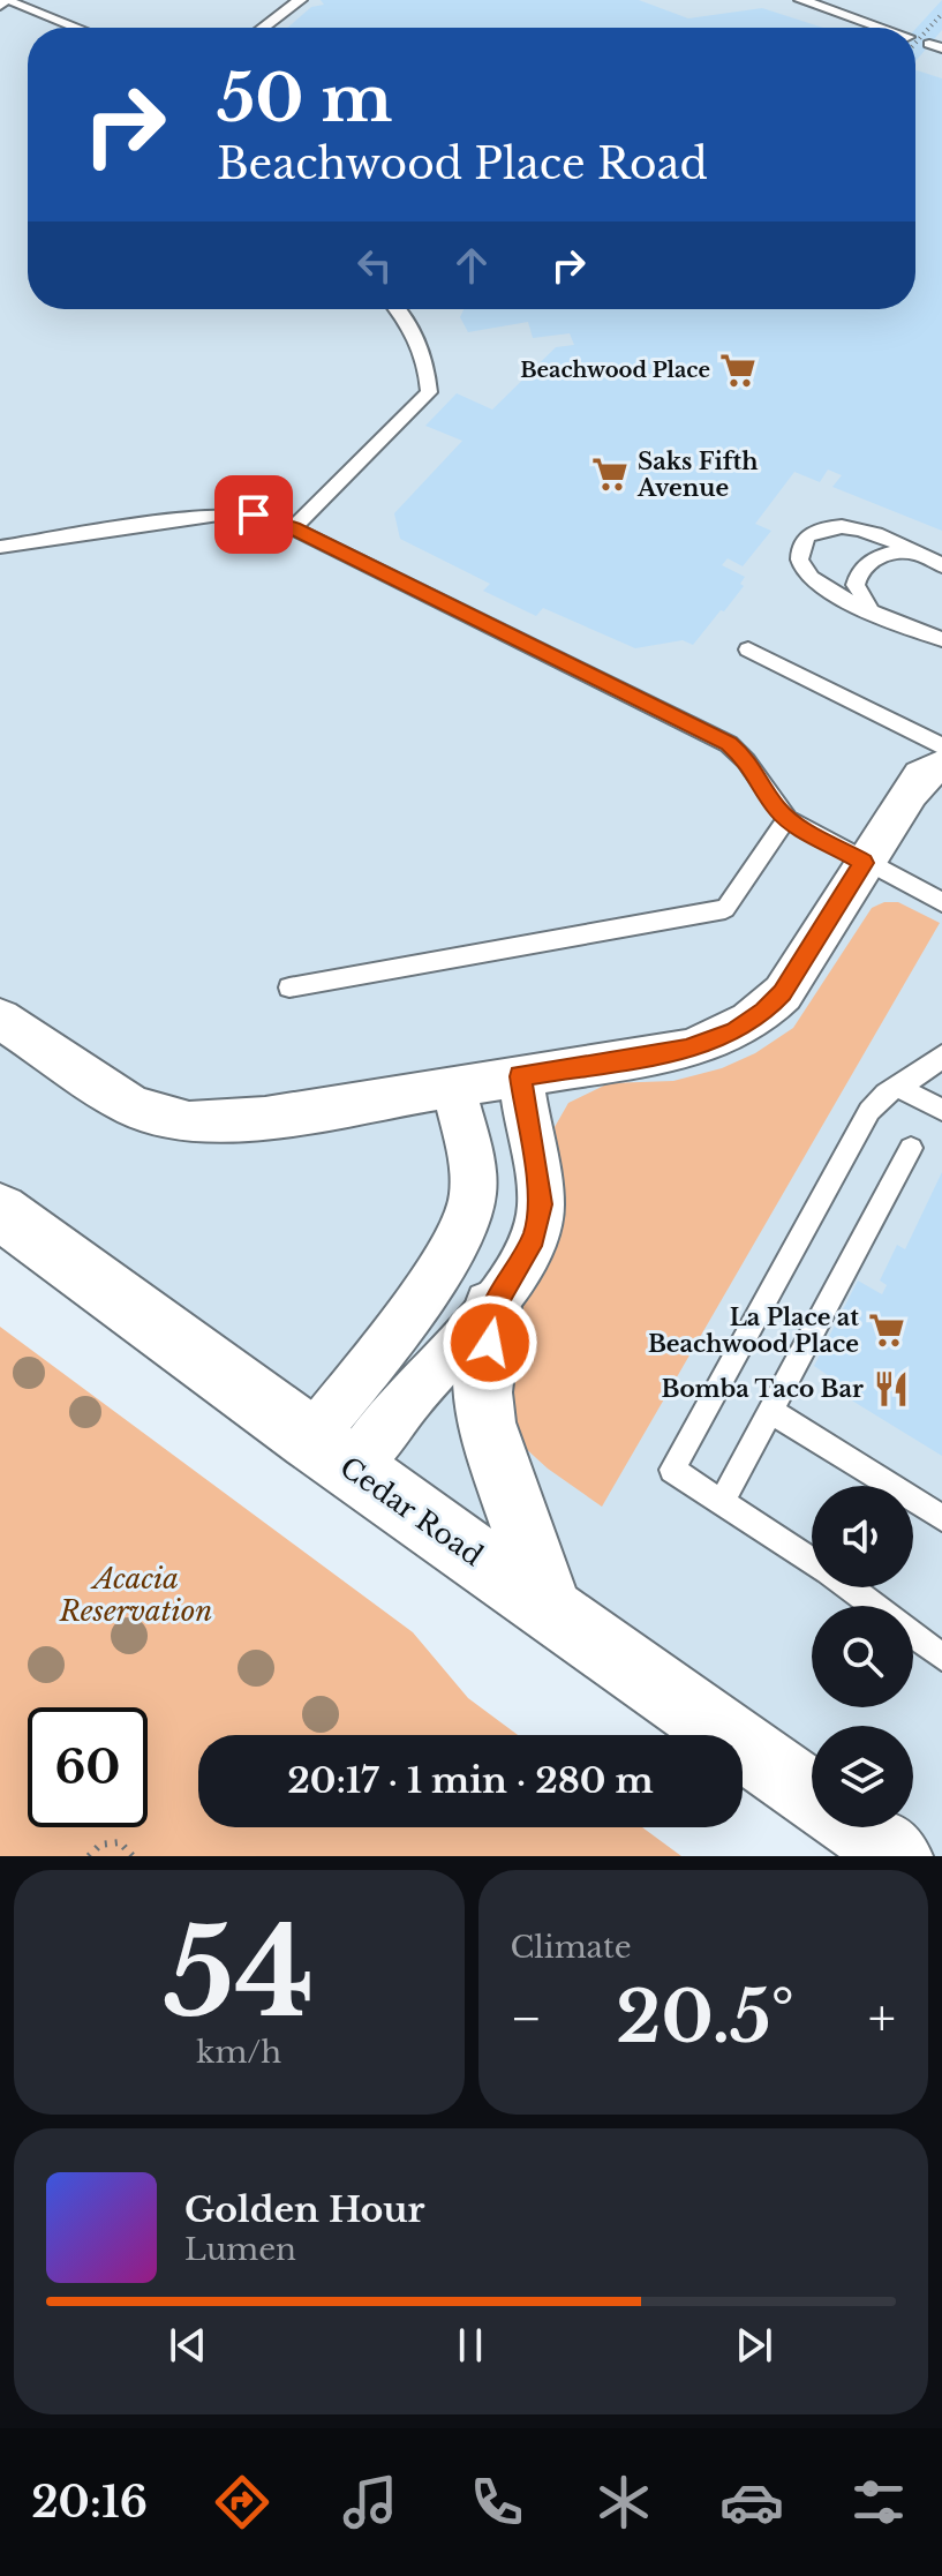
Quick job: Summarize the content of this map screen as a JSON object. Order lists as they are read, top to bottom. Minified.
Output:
{"streets":{"main road":["Cedar Road"]},"parks":["Acacia Reservation"],"places":{"supermarket":["Beachwood Place","Saks Fifth Avenue","La Place at Beachwood Place"],"restaurant":["Bomba Taco Bar"]},"page":{"turn":["50 m","Beachwood Place Road"],"limit":"60","trip":"20:17 · 1 min · 280 m","tile":[["54","km/h"],"Climate"],"heat":["−","20.5°","+"],"song":["Golden Hour","Lumen"],"tabs":"20:16"}}
